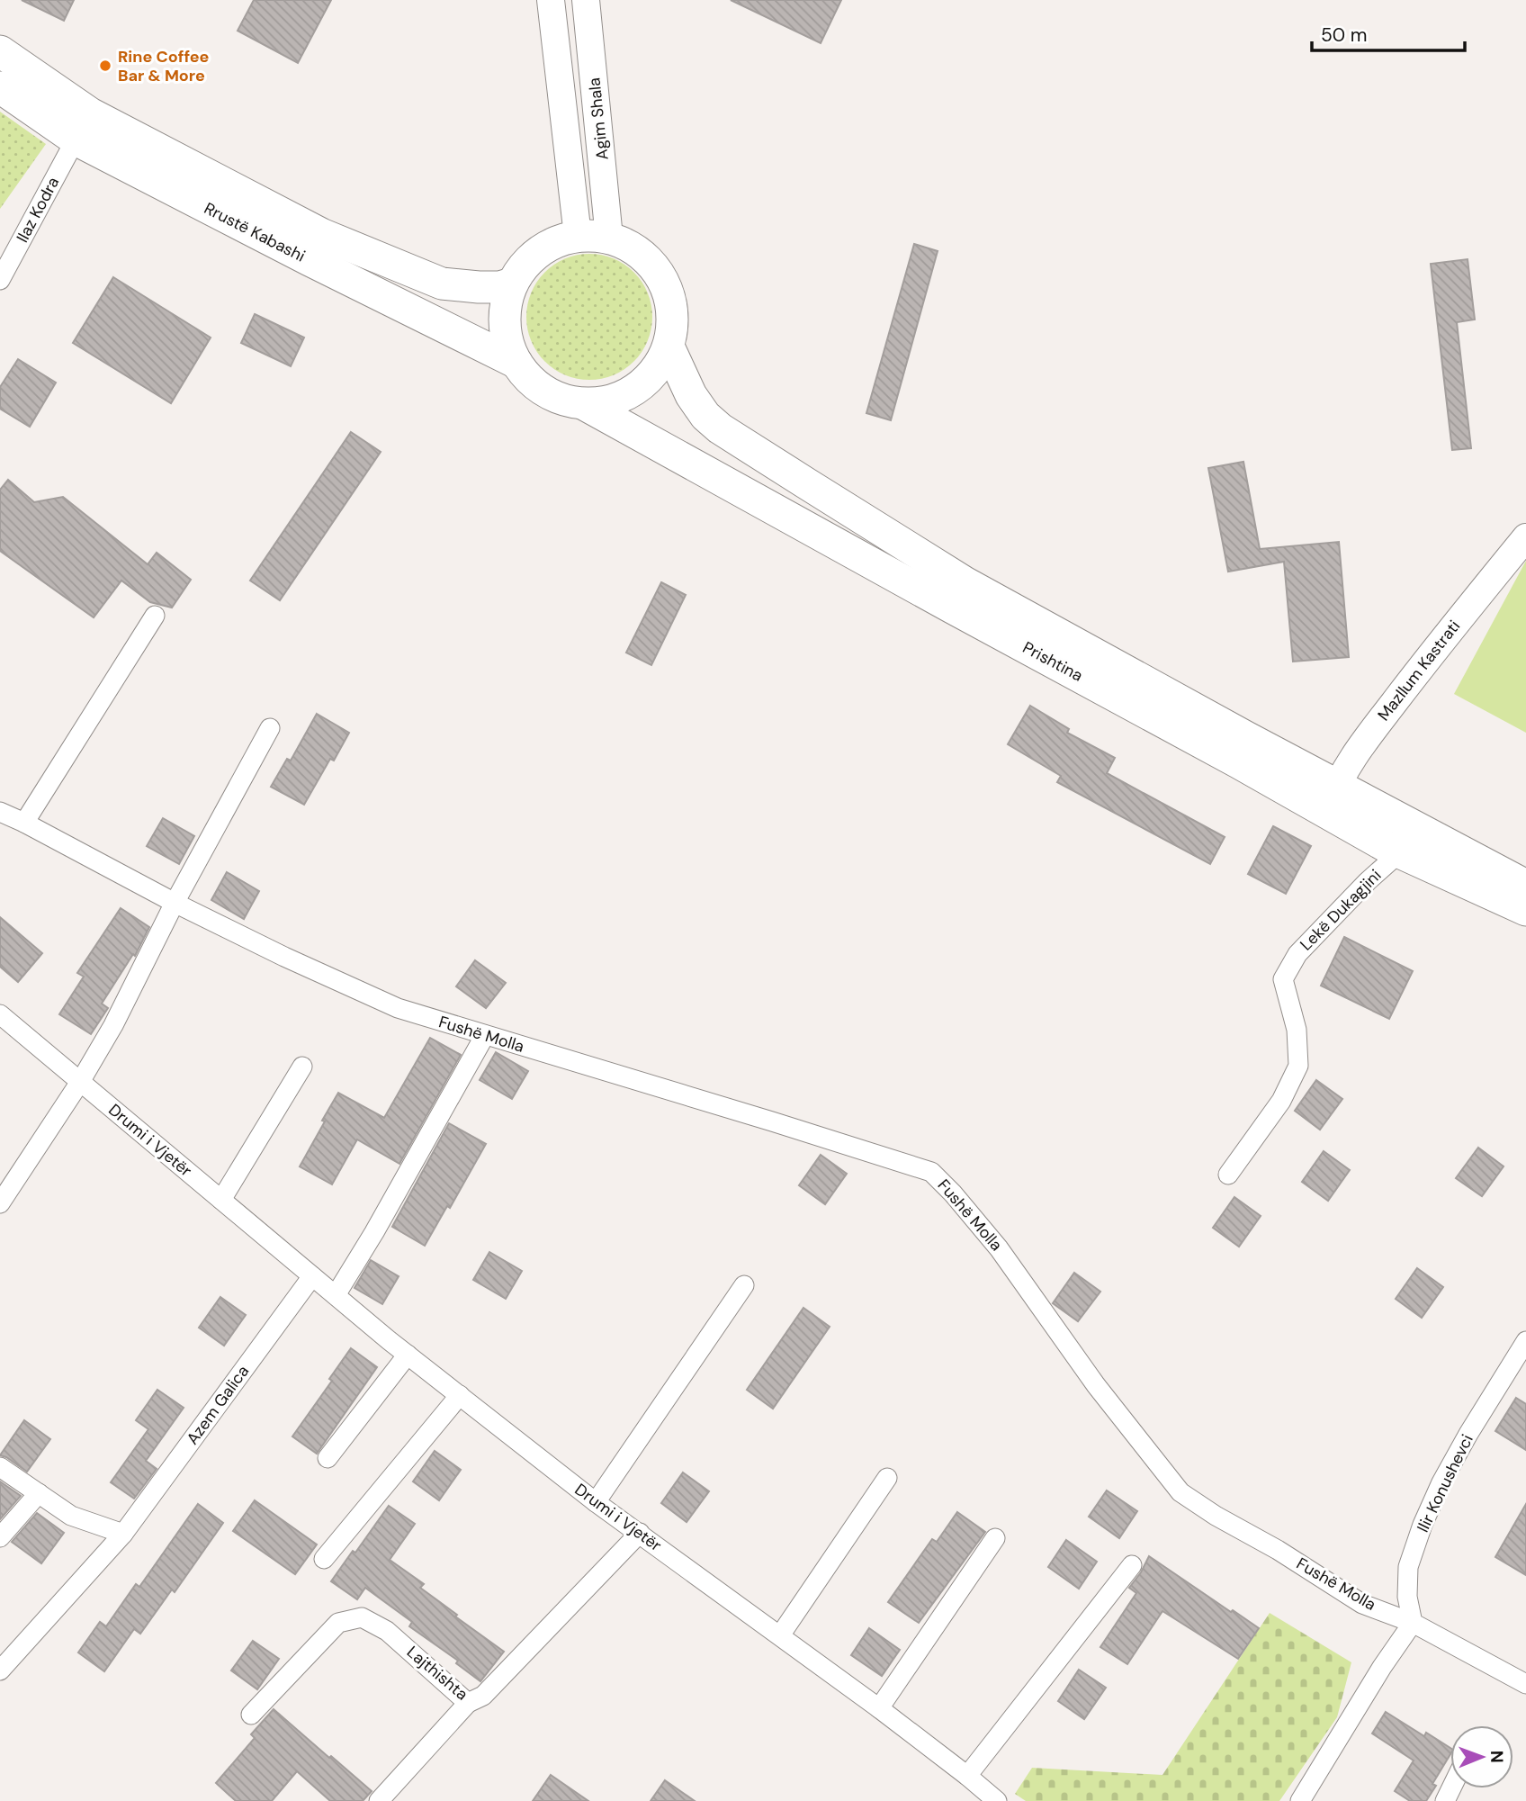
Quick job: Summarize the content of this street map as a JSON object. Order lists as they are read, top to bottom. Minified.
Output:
{"streets":{"main road":["Agim Shala","Rrustë Kabashi","Prishtina","Mazllum Kastrati"],"street":["Ilaz Kodra","Lekë Dukagjini","Fushë Molla","Drumi i Vjetër","Azem Galica","Ilir Konushevci","Lajthishta"]},"crossings":[["Agim Shala","Rrustë Kabashi"],["Agim Shala","Prishtina"],["Ilaz Kodra","Rrustë Kabashi"],["Rrustë Kabashi","Prishtina"],["Prishtina","Mazllum Kastrati"],["Prishtina","Lekë Dukagjini"],["Fushë Molla","Ilir Konushevci"],["Drumi i Vjetër","Azem Galica"],["Drumi i Vjetër","Lajthishta"]],"places":["Rine Coffee Bar & More"],"scale_bar":"50 m","north":"right"}
